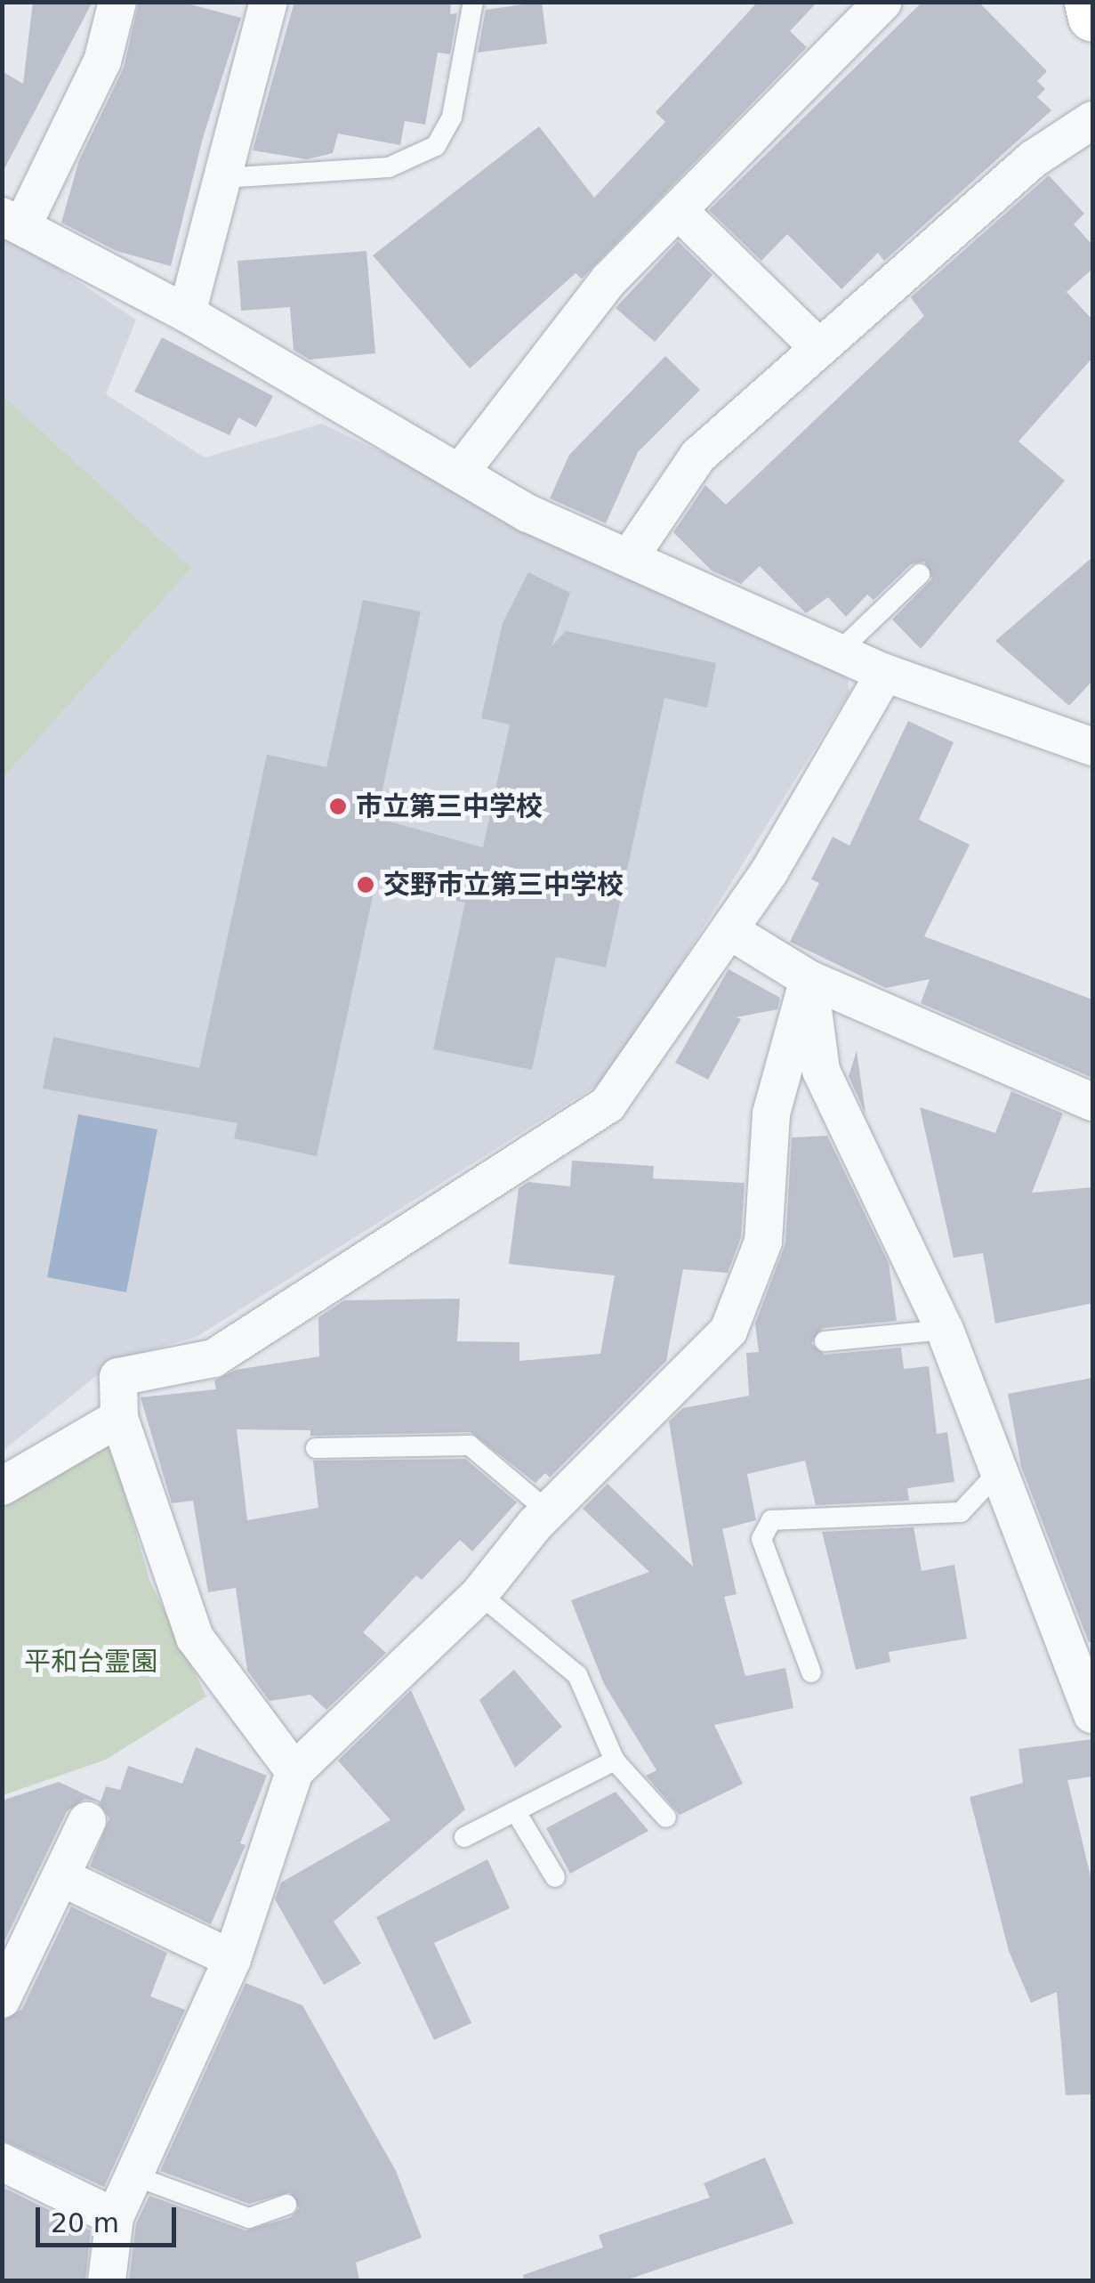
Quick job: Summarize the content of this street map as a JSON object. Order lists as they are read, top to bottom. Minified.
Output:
{"parks":["平和台霊園"],"places":["市立第三中学校","交野市立第三中学校"],"scale_bar":"20 m"}
